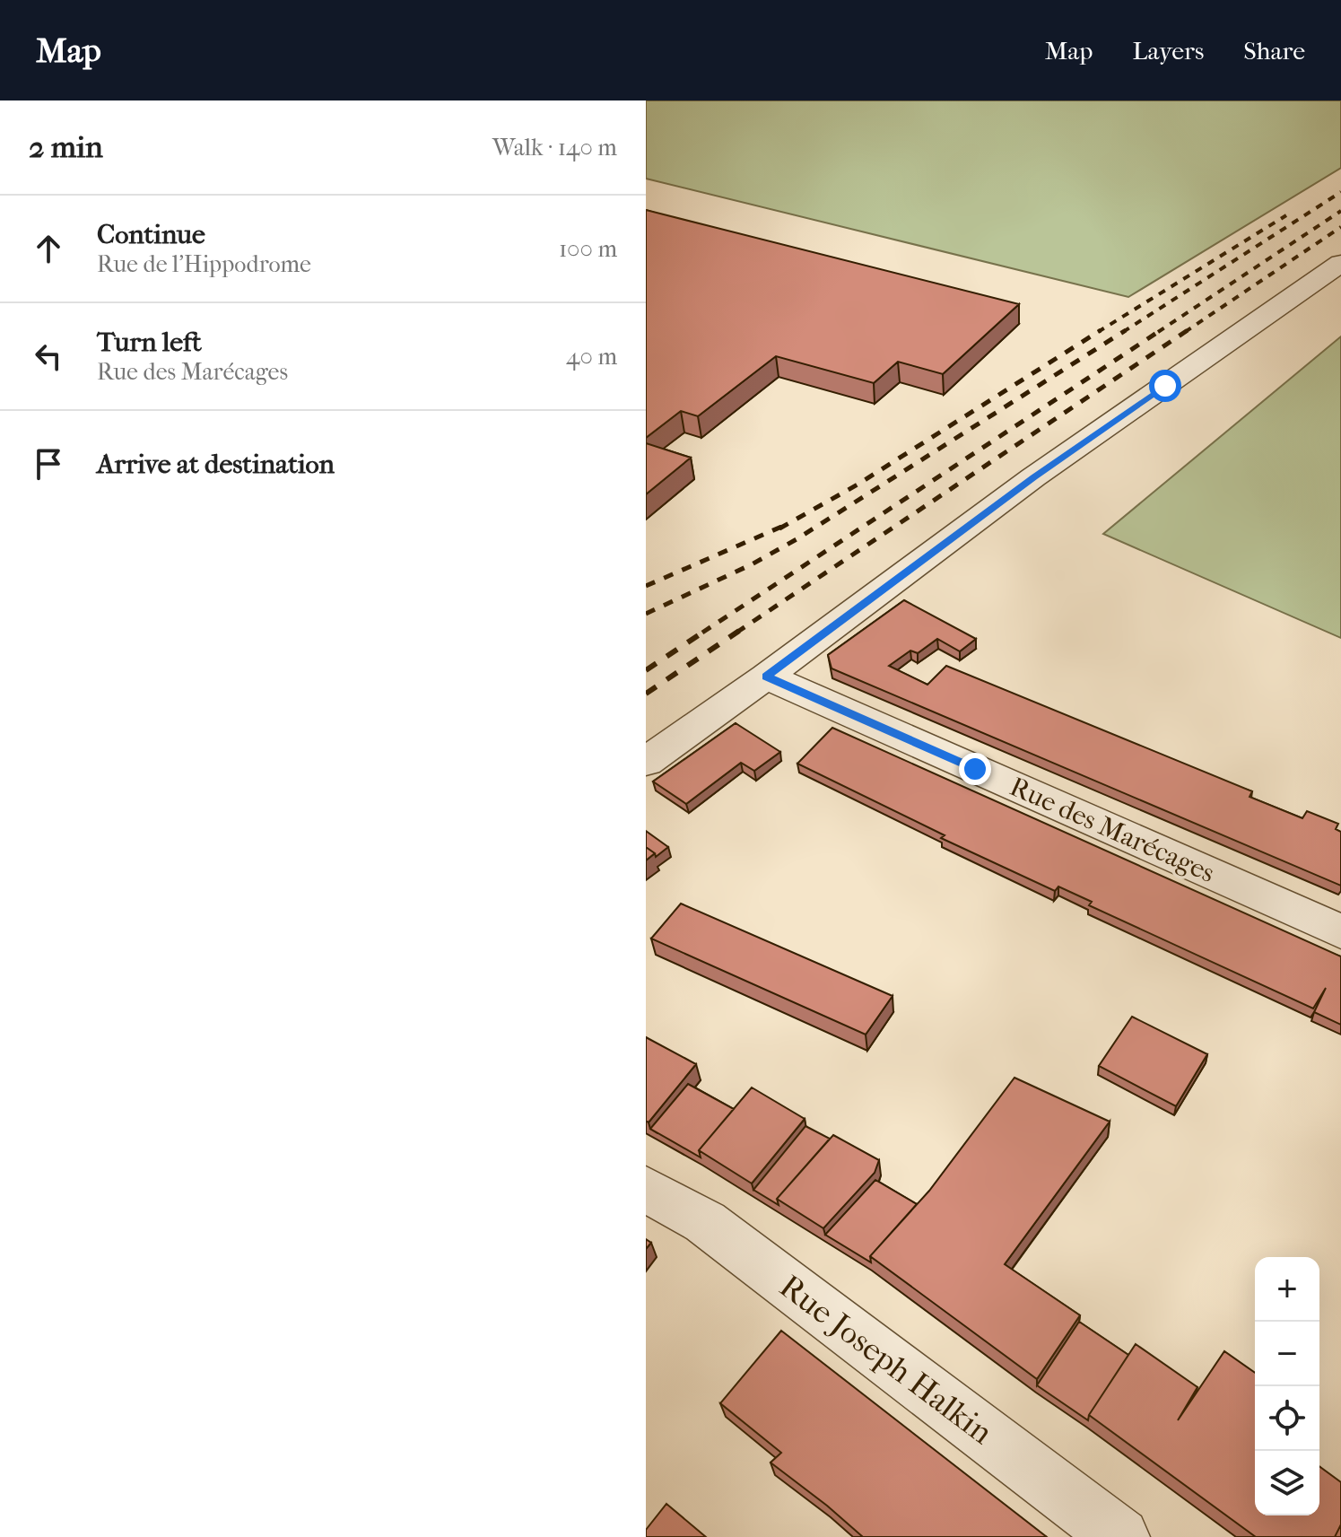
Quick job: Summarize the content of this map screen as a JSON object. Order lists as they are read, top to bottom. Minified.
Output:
{"streets":{"street":["Rue des Marécages","Rue Joseph Halkin"]},"page":{"header":"Map","nav":["Map","Layers","Share"],"heading":["2 min","Walk · 140 m"],"list":[["Continue","Rue de l'Hippodrome","100 m"],["Turn left","Rue des Marécages","40 m"],"Arrive at destination"],"map_buttons":["+","−"]}}
